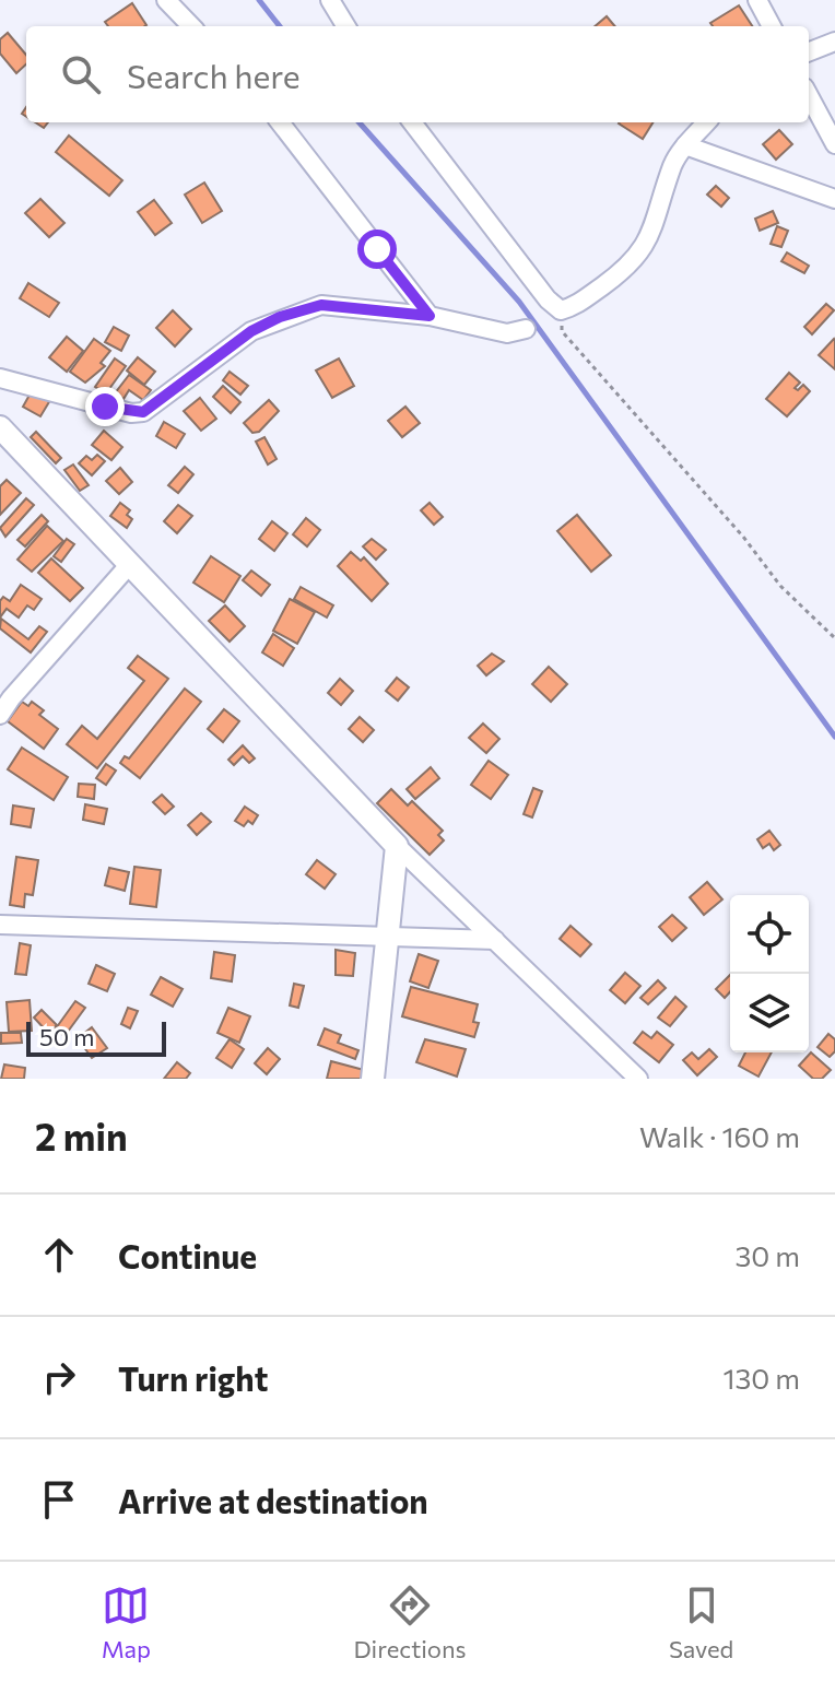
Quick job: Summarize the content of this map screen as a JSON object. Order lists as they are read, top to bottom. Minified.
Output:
{"scale_bar":"50 m","page":{"search":"Search here","scale":"50 m","heading":["2 min","Walk · 160 m"],"list":[["Continue","30 m"],["Turn right","130 m"],"Arrive at destination"],"nav":["Map","Directions","Saved"]}}
